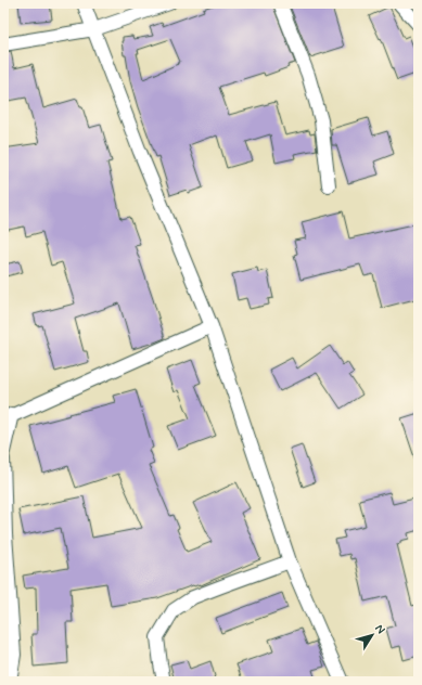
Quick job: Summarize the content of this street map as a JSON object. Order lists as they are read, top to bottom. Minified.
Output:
{"north":"top right"}
